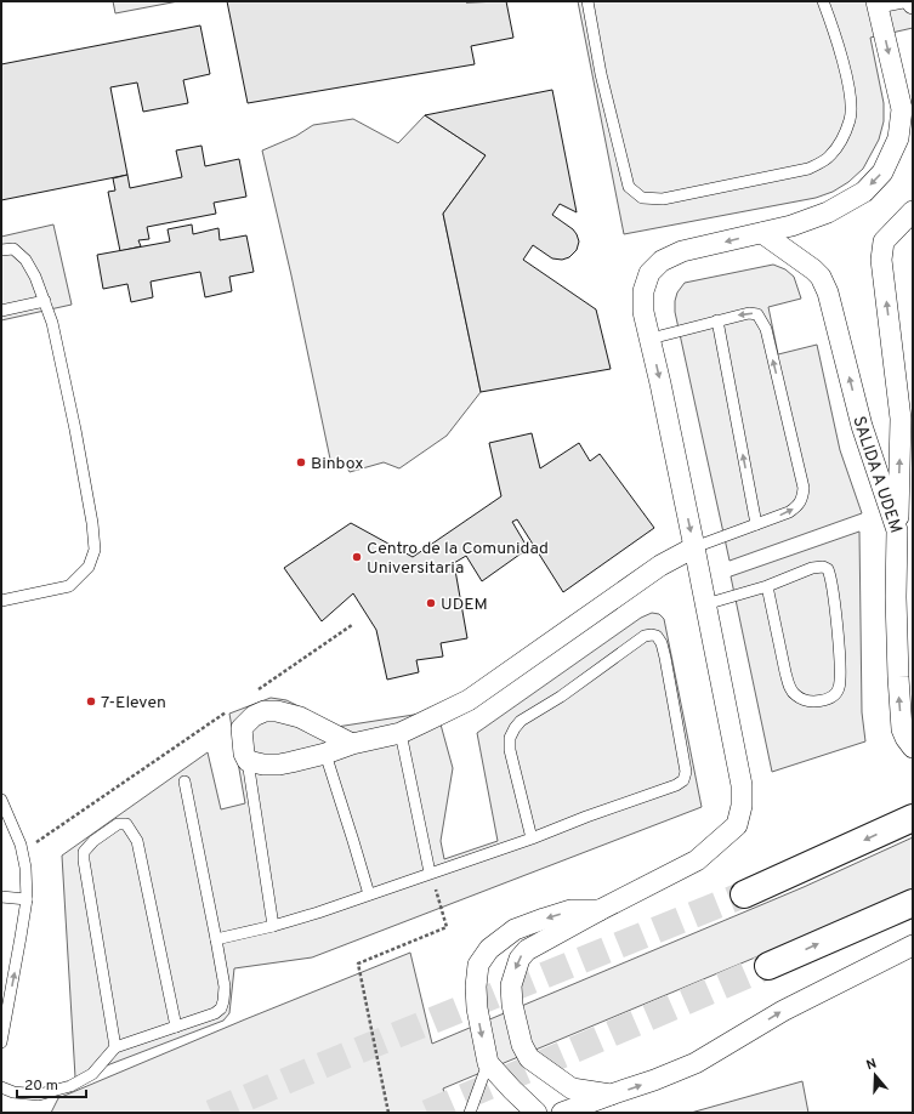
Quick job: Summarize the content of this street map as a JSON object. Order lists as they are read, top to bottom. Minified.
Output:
{"streets":{"street":["SALIDA A UDEM"]},"places":["Binbox","Centro de la Comunidad Universitaria","UDEM","7-Eleven"],"scale_bar":"20 m","north":"top"}
